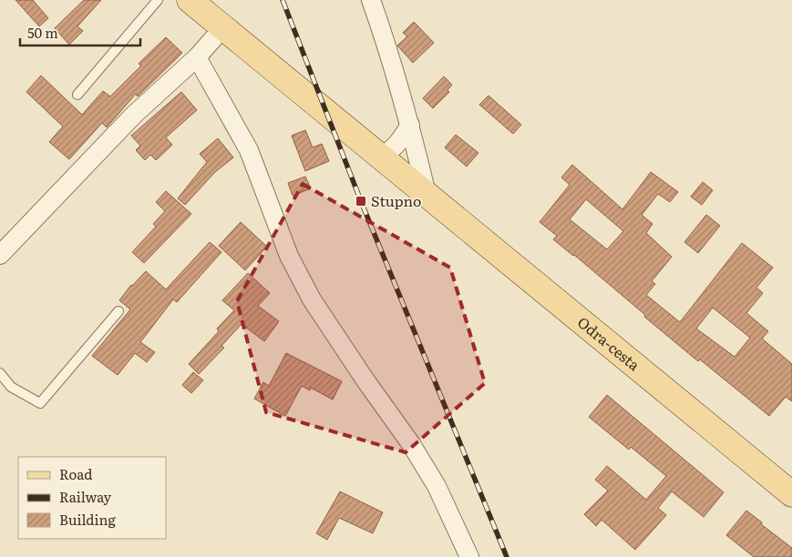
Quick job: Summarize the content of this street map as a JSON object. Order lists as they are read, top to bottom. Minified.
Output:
{"streets":{"main road":["Odra-cesta"]},"places":{"transit":["Stupno"]},"legend":["Road","Railway","Building"],"scale_bar":"50 m"}
